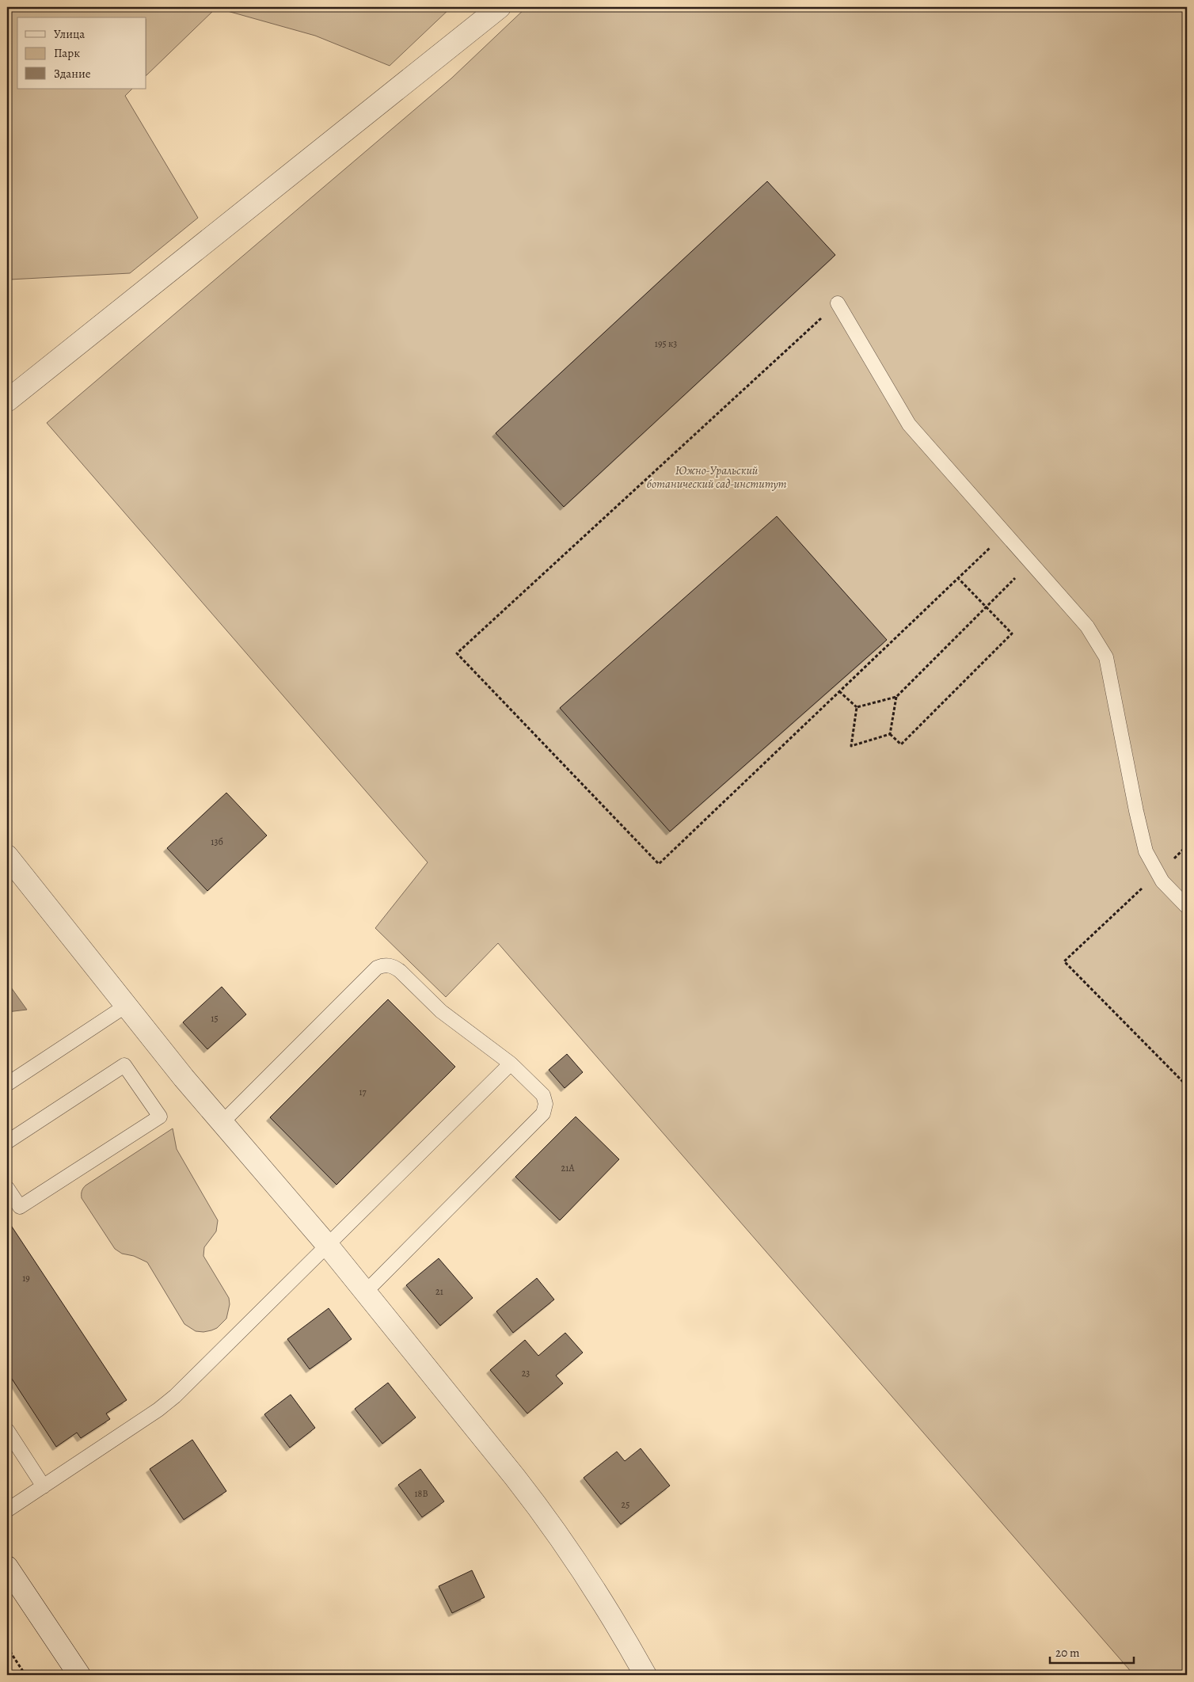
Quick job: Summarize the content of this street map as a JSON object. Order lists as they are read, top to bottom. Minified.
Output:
{"parks":["Южно-Уральский ботанический сад-институт"],"house_numbers":["195 к3","13б","15","17","21А","19","21","23","18В","25"],"legend":["Улица","Парк","Здание"],"scale_bar":"20 m"}
